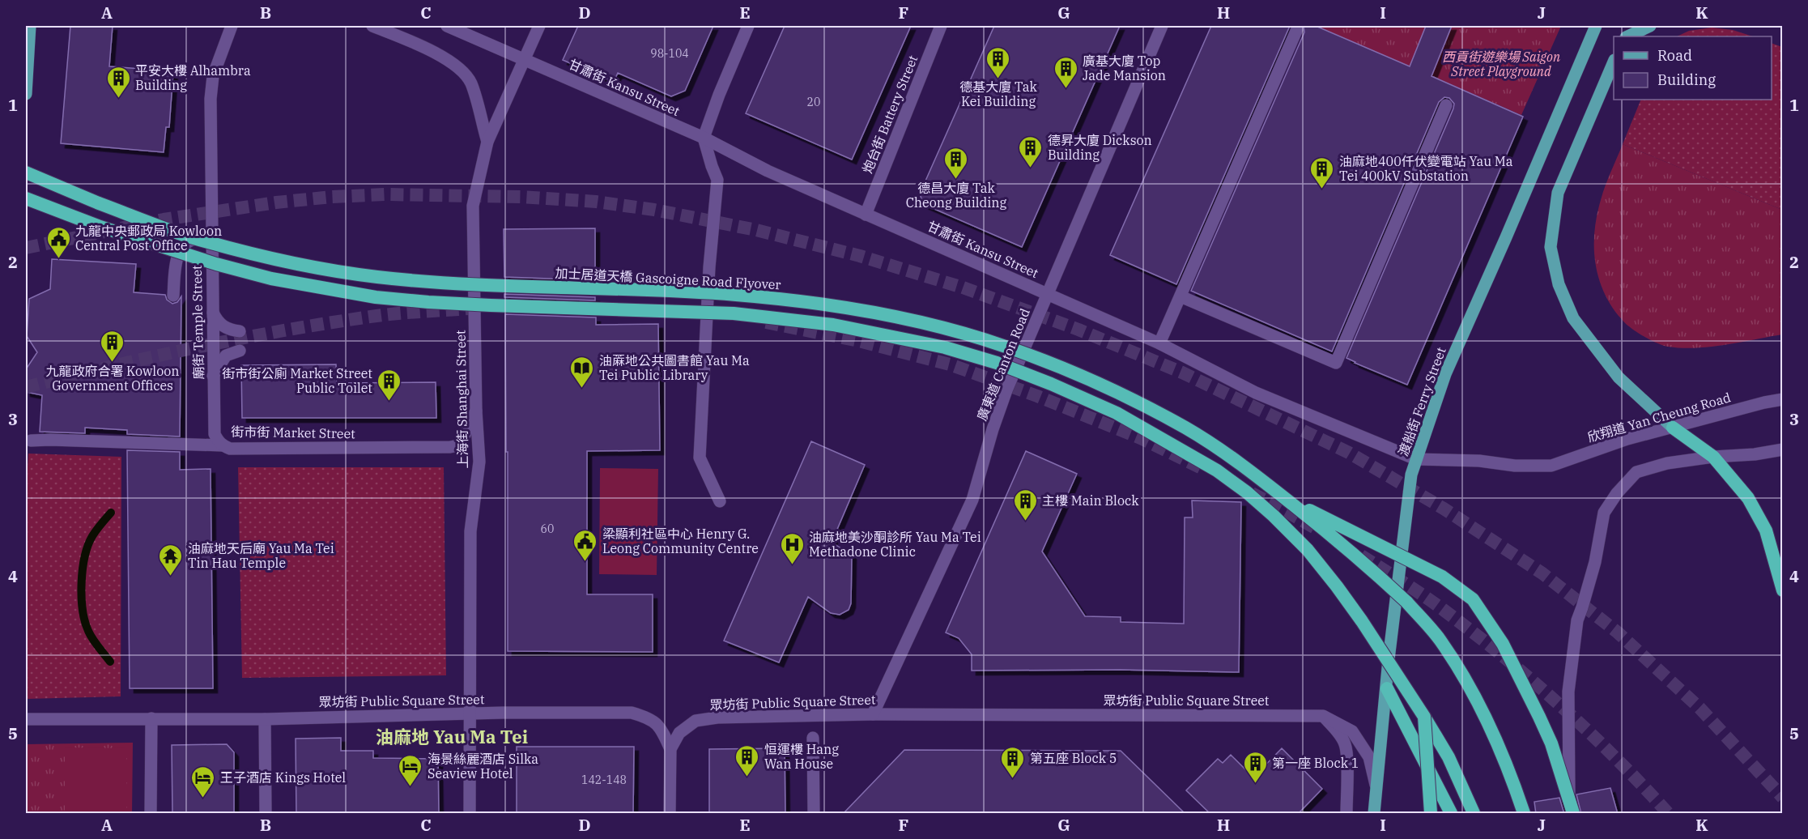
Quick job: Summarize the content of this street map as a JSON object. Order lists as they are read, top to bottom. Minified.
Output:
{"streets":{"highway":["加士居道天橋 Gascoigne Road Flyover"],"main road":["甘肅街 Kansu Street","炮台街 Battery Street","廟街 Temple Street","廣東道 Canton Road","上海街 Shanghai Street","渡船街 Ferry Street","欣翔道 Yan Cheung Road","街市街 Market Street","眾坊街 Public Square Street"]},"crossings":[["甘肅街 Kansu Street","炮台街 Battery Street"],["甘肅街 Kansu Street","廣東道 Canton Road"],["甘肅街 Kansu Street","上海街 Shanghai Street"],["甘肅街 Kansu Street","渡船街 Ferry Street"],["甘肅街 Kansu Street","欣翔道 Yan Cheung Road"],["廟街 Temple Street","街市街 Market Street"],["廣東道 Canton Road","眾坊街 Public Square Street"],["上海街 Shanghai Street","街市街 Market Street"],["上海街 Shanghai Street","眾坊街 Public Square Street"],["渡船街 Ferry Street","眾坊街 Public Square Street"]],"districts":["油麻地 Yau Ma Tei"],"parks":["西貢街遊樂場 Saigon Street Playground"],"places":{"building":["德基大廈 Tak Kei Building","廣基大廈 Top Jade Mansion","平安大樓 Alhambra Building","德昇大廈 Dickson Building","德昌大廈 Tak Cheong Building","油麻地400仟伏變電站 Yau Ma Tei 400kV Substation","九龍政府合署 Kowloon Government Offices","街市街公廁 Market Street Public Toilet","主樓 Main Block","恒運樓 Hang Wan House","第五座 Block 5","第一座 Block 1"],"public building":["九龍中央郵政局 Kowloon Central Post Office","梁顯利社區中心 Henry G. Leong Community Centre"],"library":["油蔴地公共圖書館 Yau Ma Tei Public Library"],"hospital":["油麻地美沙酮診所 Yau Ma Tei Methadone Clinic"],"temple":["油麻地天后廟 Yau Ma Tei Tin Hau Temple"],"hotel":["海景絲麗酒店 Silka Seaview Hotel","王子酒店 Kings Hotel"]},"house_numbers":["98-104","20","60","142-148"],"legend":["Road","Building"],"grid":{"columns":["A","B","C","D","E","F","G","H","I","J","K"],"rows":["1","2","3","4","5"]}}
